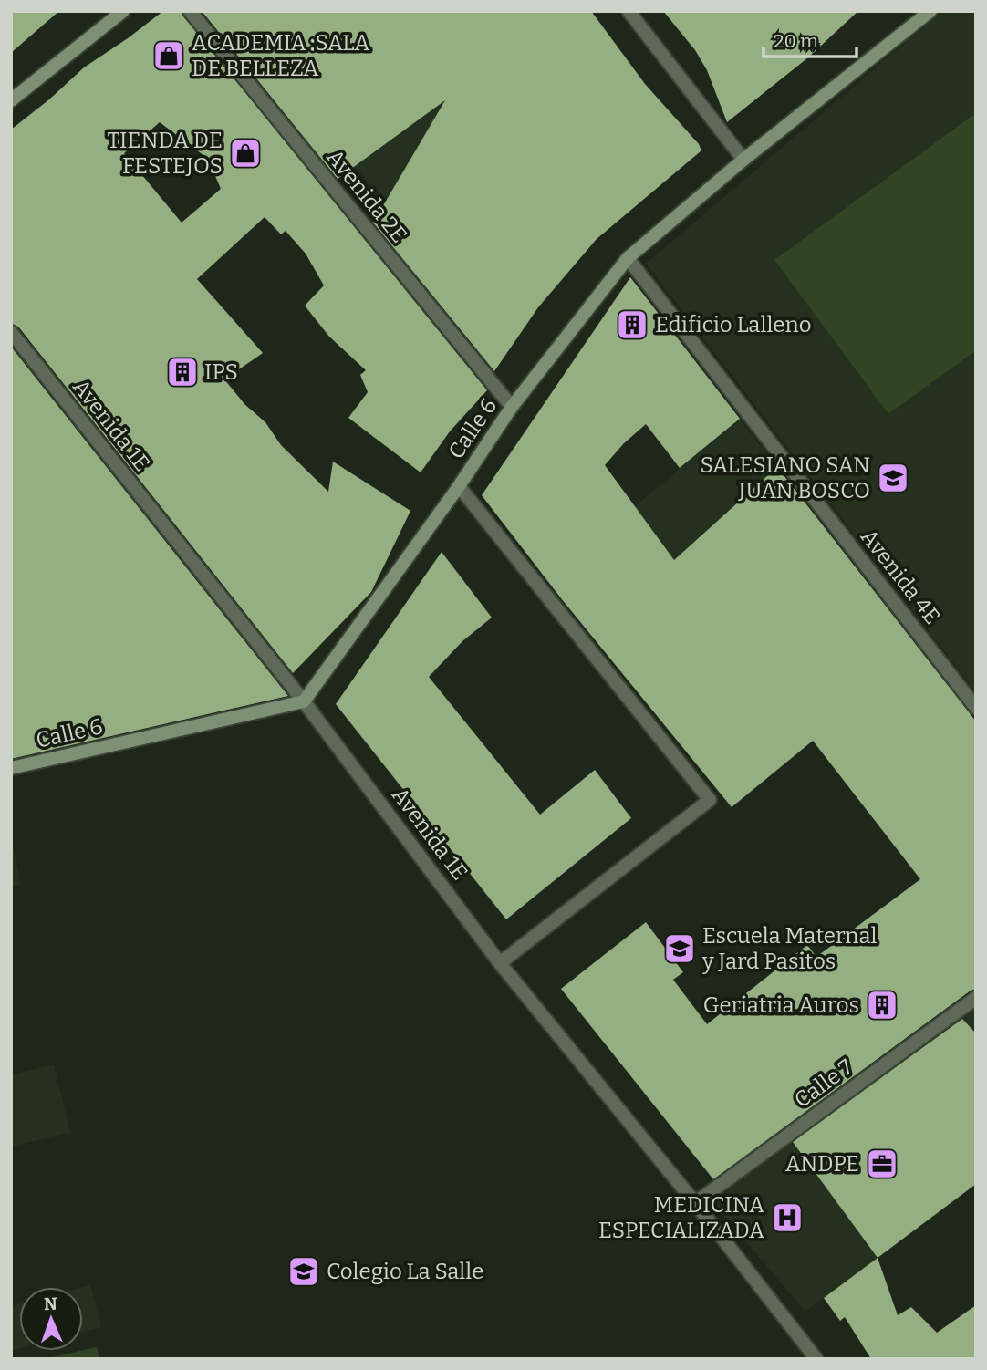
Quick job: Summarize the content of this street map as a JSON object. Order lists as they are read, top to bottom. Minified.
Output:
{"streets":{"street":["Avenida 2E","Avenida 1E","Calle 6","Avenida 4E","Calle 7"]},"crossings":[["Avenida 2E","Calle 6"],["Avenida 1E","Calle 6"],["Avenida 1E","Calle 7"],["Calle 6","Avenida 4E"]],"places":{"shop":["ACADEMIA :SALA DE BELLEZA","TIENDA DE FESTEJOS"],"building":["Edificio Lalleno","IPS","Geriatria Auros"],"school or university":["SALESIANO SAN JUAN BOSCO","Escuela Maternal y Jard Pasitos","Colegio La Salle"],"office":["ANDPE"],"hospital":["MEDICINA ESPECIALIZADA"]},"scale_bar":"20 m","north":"top"}
